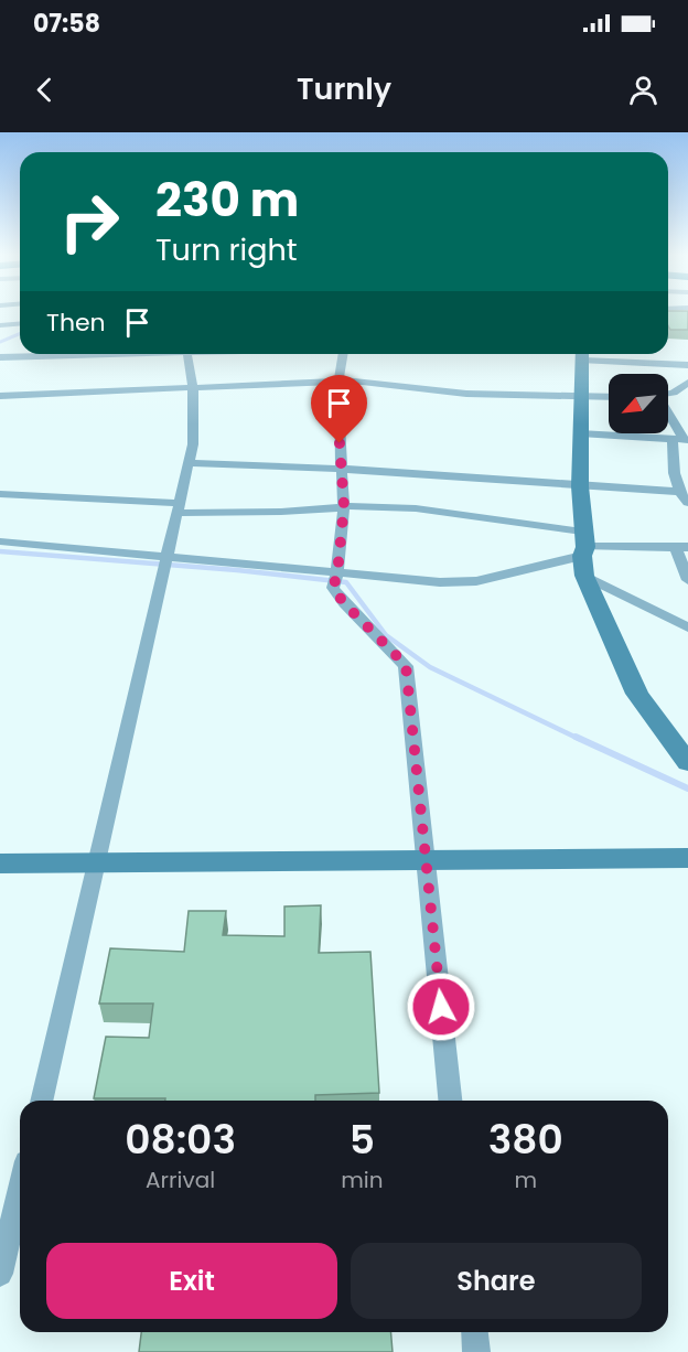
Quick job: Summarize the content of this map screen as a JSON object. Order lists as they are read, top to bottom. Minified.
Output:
{"north":"bottom left","page":{"status":"07:58","header":"Turnly","turn":["230 m","Turn right"],"then":"Then","eta":["08:03","Arrival","5","min","380","m"],"buttons":["Exit","Share"]}}
